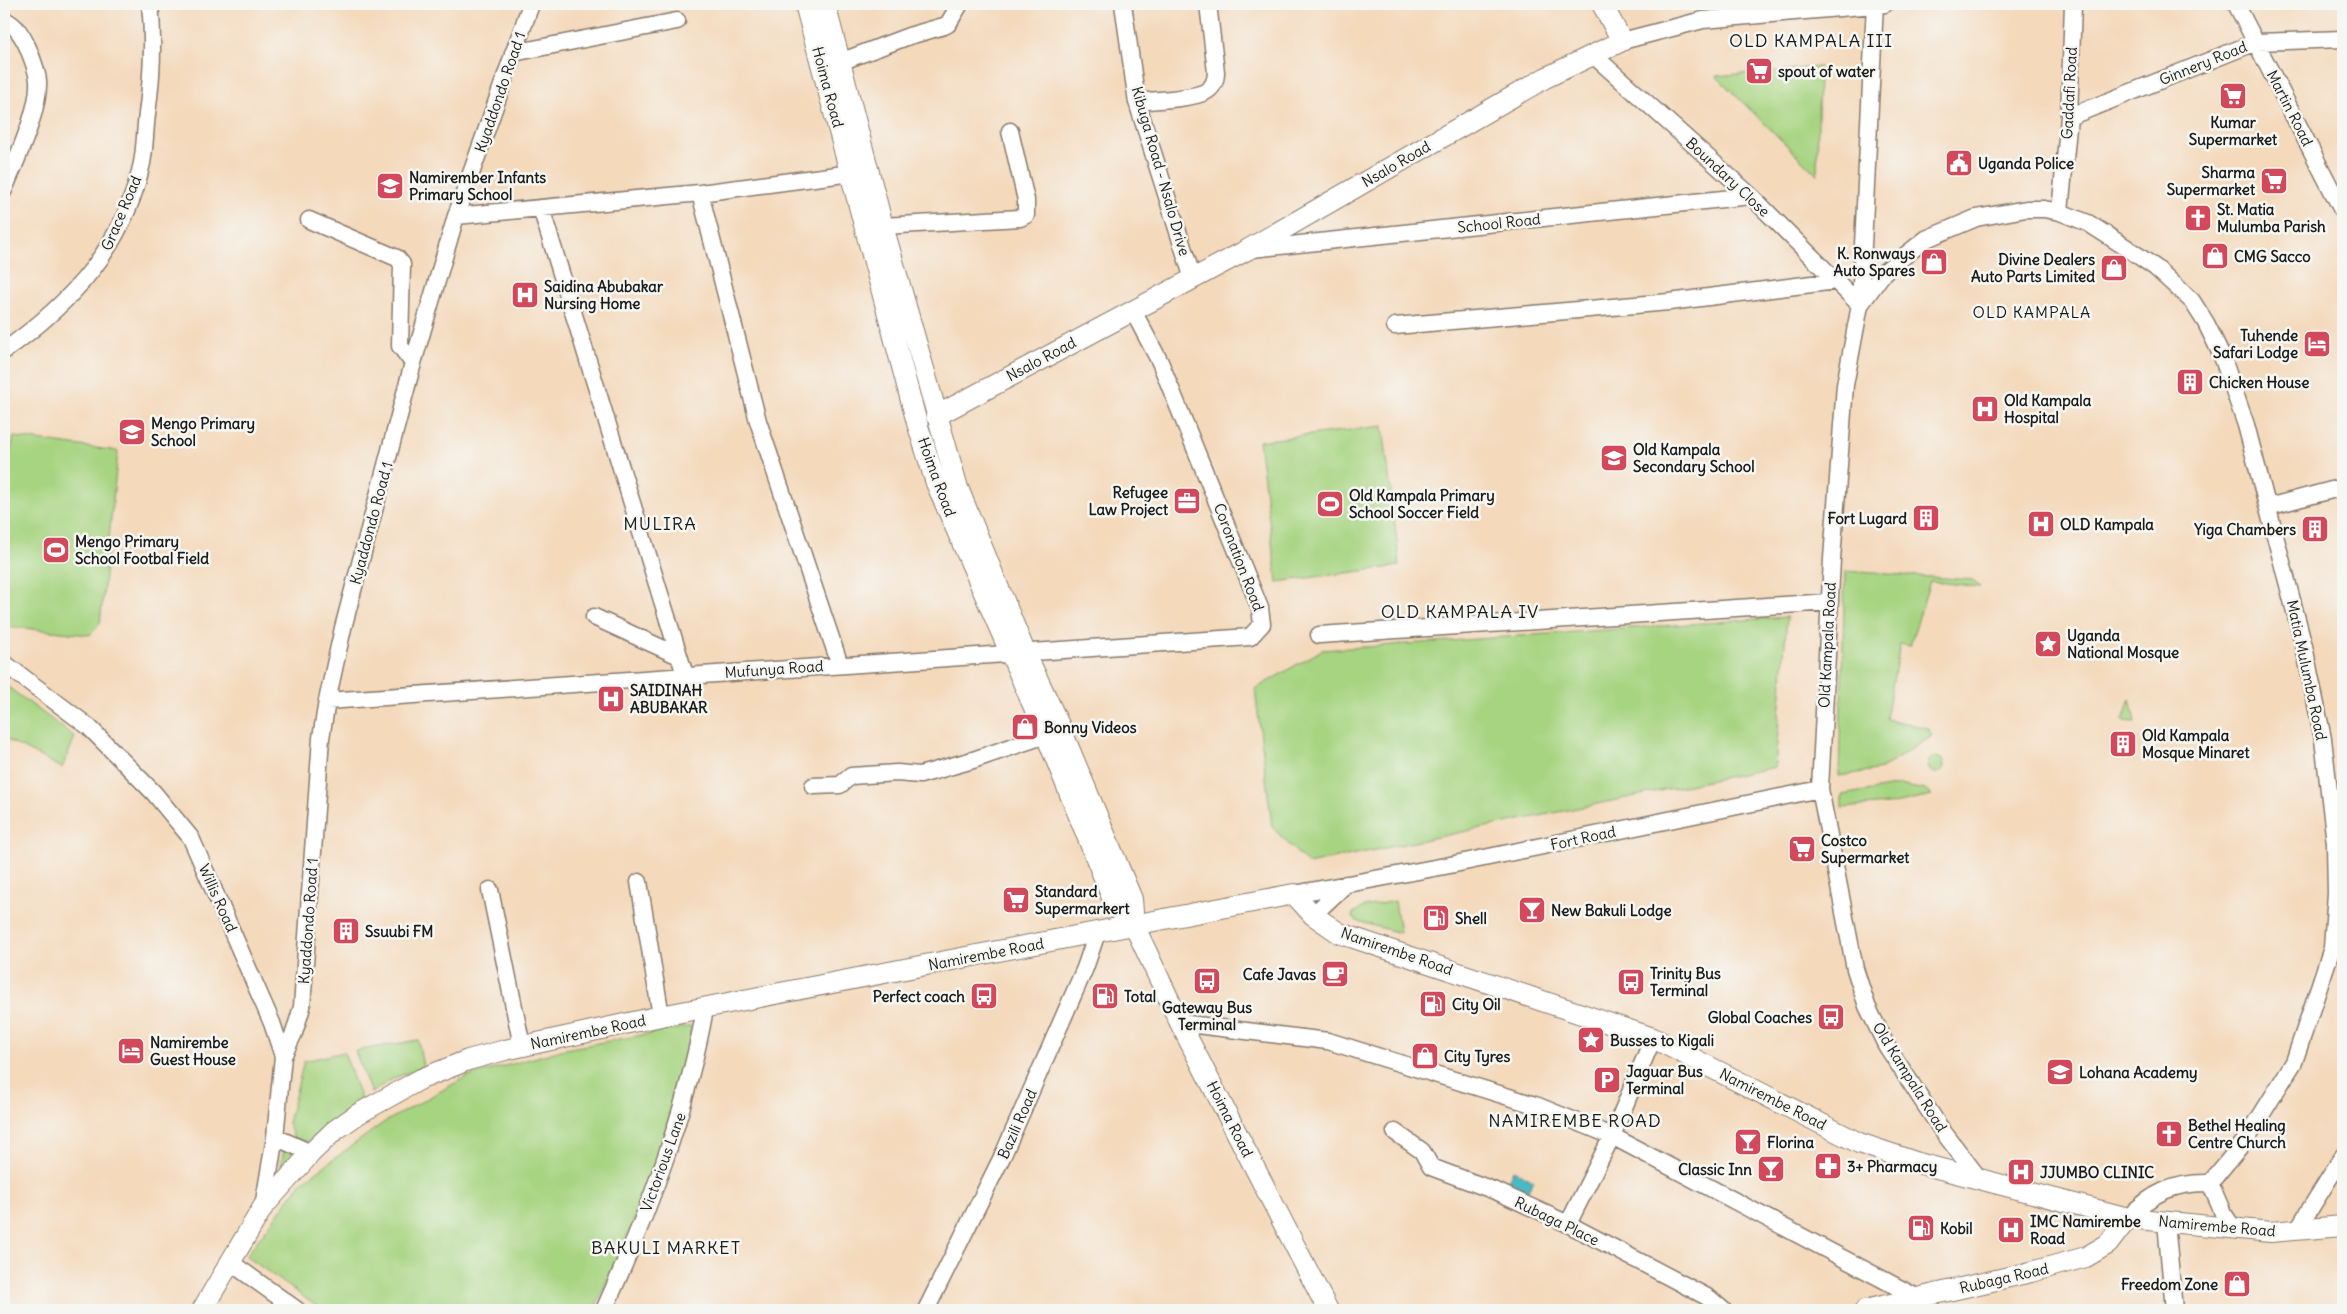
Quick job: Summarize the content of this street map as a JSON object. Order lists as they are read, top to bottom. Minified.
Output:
{"streets":{"main road":["Hoima Road","Nsalo Road","Namirembe Road","Rubaga Road"],"street":["Ginnery Road","Kyaddondo Road 1","Gaddafi Road","Martin Road","Kibuga Road - Nsalo Drive","Boundary Close","Grace Road","School Road","Coronation Road","Old Kampala Road","Mufunya Road","Matia Mulumba Road","Fort Road","Willis Road","Bazili Road","Victorious Lane","Rubaga Place"]},"crossings":[["Ginnery Road","Gaddafi Road"],["Ginnery Road","Martin Road"],["Hoima Road","Nsalo Road"],["Hoima Road","Coronation Road"],["Hoima Road","Mufunya Road"],["Hoima Road","Namirembe Road"],["Kyaddondo Road 1","Mufunya Road"],["Kyaddondo Road 1","Willis Road"],["Gaddafi Road","Old Kampala Road"],["Gaddafi Road","Matia Mulumba Road"],["Nsalo Road","Kibuga Road - Nsalo Drive"],["Nsalo Road","Boundary Close"],["Nsalo Road","School Road"],["Nsalo Road","Coronation Road"],["Boundary Close","School Road"],["Boundary Close","Old Kampala Road"],["Coronation Road","Mufunya Road"],["Old Kampala Road","Matia Mulumba Road"],["Old Kampala Road","Fort Road"],["Old Kampala Road","Namirembe Road"],["Fort Road","Namirembe Road"],["Willis Road","Namirembe Road"],["Namirembe Road","Bazili Road"],["Namirembe Road","Victorious Lane"],["Namirembe Road","Rubaga Road"]],"districts":["OLD KAMPALA III","OLD KAMPALA","MULIRA","OLD KAMPALA IV","NAMIREMBE ROAD","BAKULI MARKET"],"places":{"supermarket":["spout of water","Kumar Supermarket","Sharma Supermarket","Costco Supermarket","Standard Supermarkert"],"public building":["Uganda Police"],"school or university":["Namirember Infants Primary School","Mengo Primary School","Old Kampala Secondary School","Lohana Academy"],"church":["St. Matia Mulumba Parish","Bethel Healing Centre Church"],"shop":["CMG Sacco","K. Ronways Auto Spares","Divine Dealers Auto Parts Limited","Bonny Videos","City Tyres","Freedom Zone"],"hospital":["Saidina Abubakar Nursing Home","Old Kampala Hospital","OLD Kampala","SAIDINAH ABUBAKAR","JJUMBO CLINIC","IMC Namirembe Road"],"hotel":["Tuhende Safari Lodge","Namirembe Guest House"],"building":["Chicken House","Fort Lugard","Yiga Chambers","Old Kampala Mosque Minaret","Ssuubi FM"],"office":["Refugee Law Project"],"sports":["Old Kampala Primary School Soccer Field","Mengo Primary School Footbal Field"],"place":["Uganda National Mosque","Busses to Kigali"],"bar":["New Bakuli Lodge","Florina","Classic Inn"],"fuel station":["Shell","Total","City Oil","Kobil"],"cafe":["Cafe Javas"],"bus stop":["Gateway Bus Terminal","Trinity Bus Terminal","Perfect coach","Global Coaches"],"parking":["Jaguar Bus Terminal"],"pharmacy":["3+ Pharmacy"]}}
